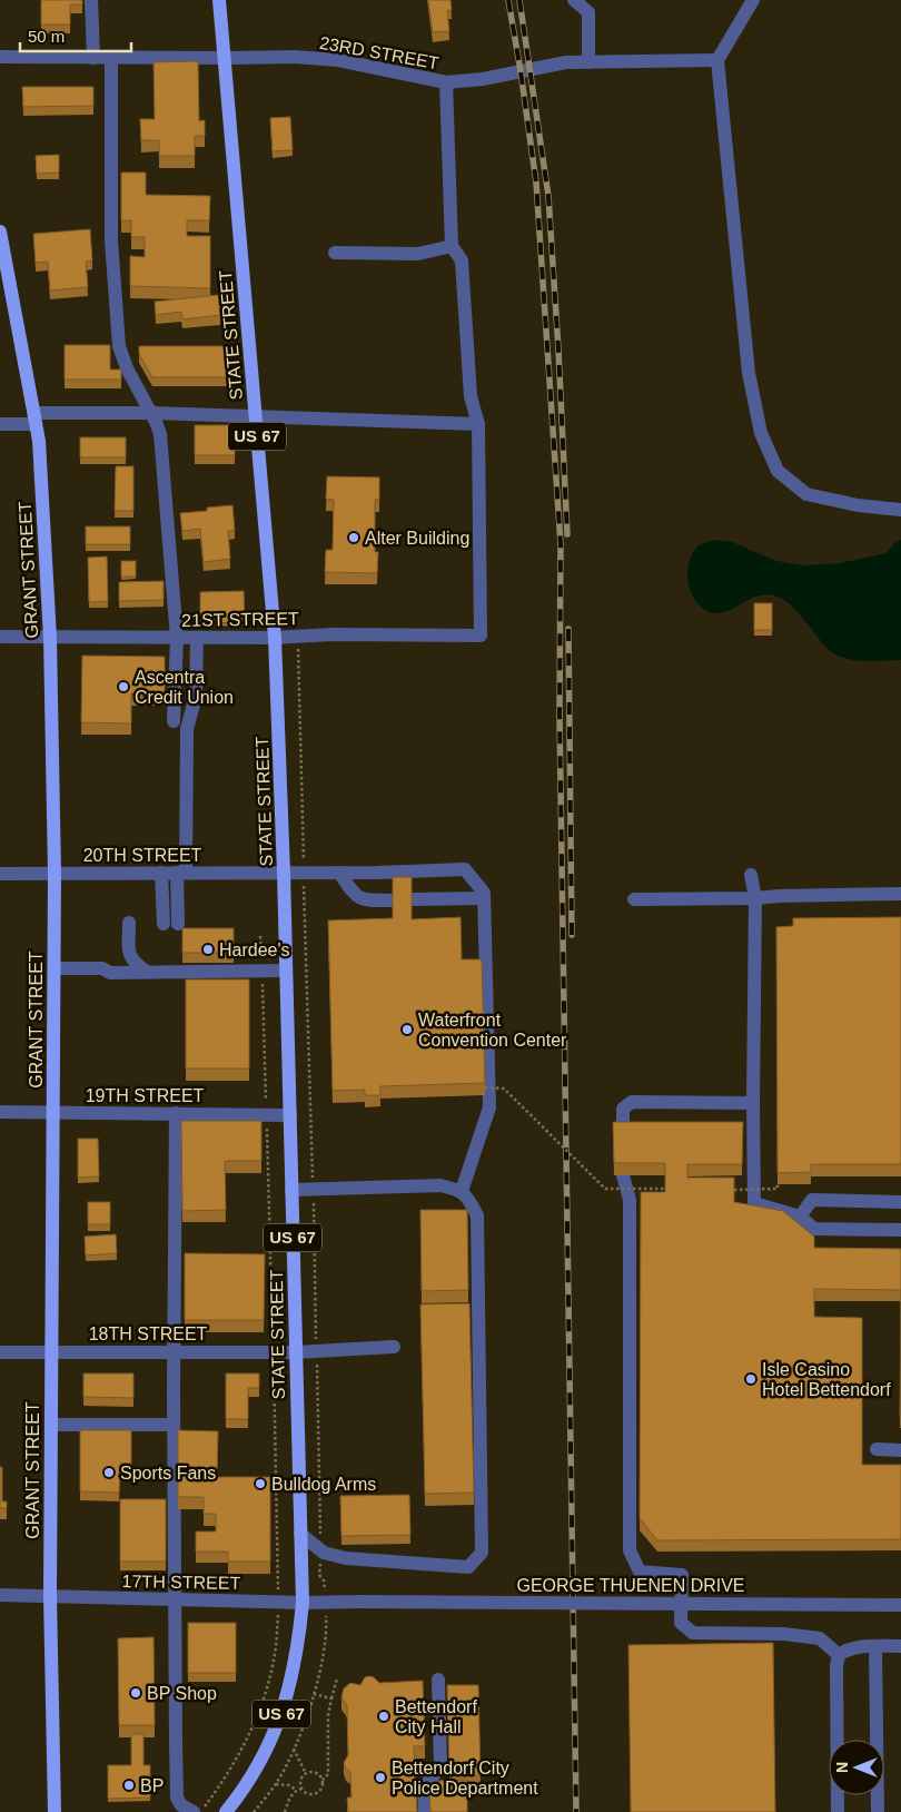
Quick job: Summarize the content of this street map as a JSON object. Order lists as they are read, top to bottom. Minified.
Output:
{"streets":{"main road":["STATE STREET","US 67","GRANT STREET"],"street":["23RD STREET","21ST STREET","20TH STREET","19TH STREET","18TH STREET","17TH STREET","GEORGE THUENEN DRIVE"]},"crossings":[["23RD STREET","STATE STREET"],["STATE STREET","US 67"],["STATE STREET","21ST STREET"],["STATE STREET","20TH STREET"],["STATE STREET","19TH STREET"],["STATE STREET","18TH STREET"],["STATE STREET","17TH STREET"],["US 67","17TH STREET"],["GRANT STREET","21ST STREET"],["GRANT STREET","20TH STREET"],["GRANT STREET","19TH STREET"],["GRANT STREET","18TH STREET"],["GRANT STREET","17TH STREET"],["17TH STREET","GEORGE THUENEN DRIVE"]],"places":["Alter Building","Ascentra Credit Union","Hardee's","Waterfront Convention Center","Isle Casino Hotel Bettendorf","Sports Fans","Bulldog Arms","BP Shop","Bettendorf City Hall","Bettendorf City Police Department","BP"],"scale_bar":"50 m","north":"left"}
